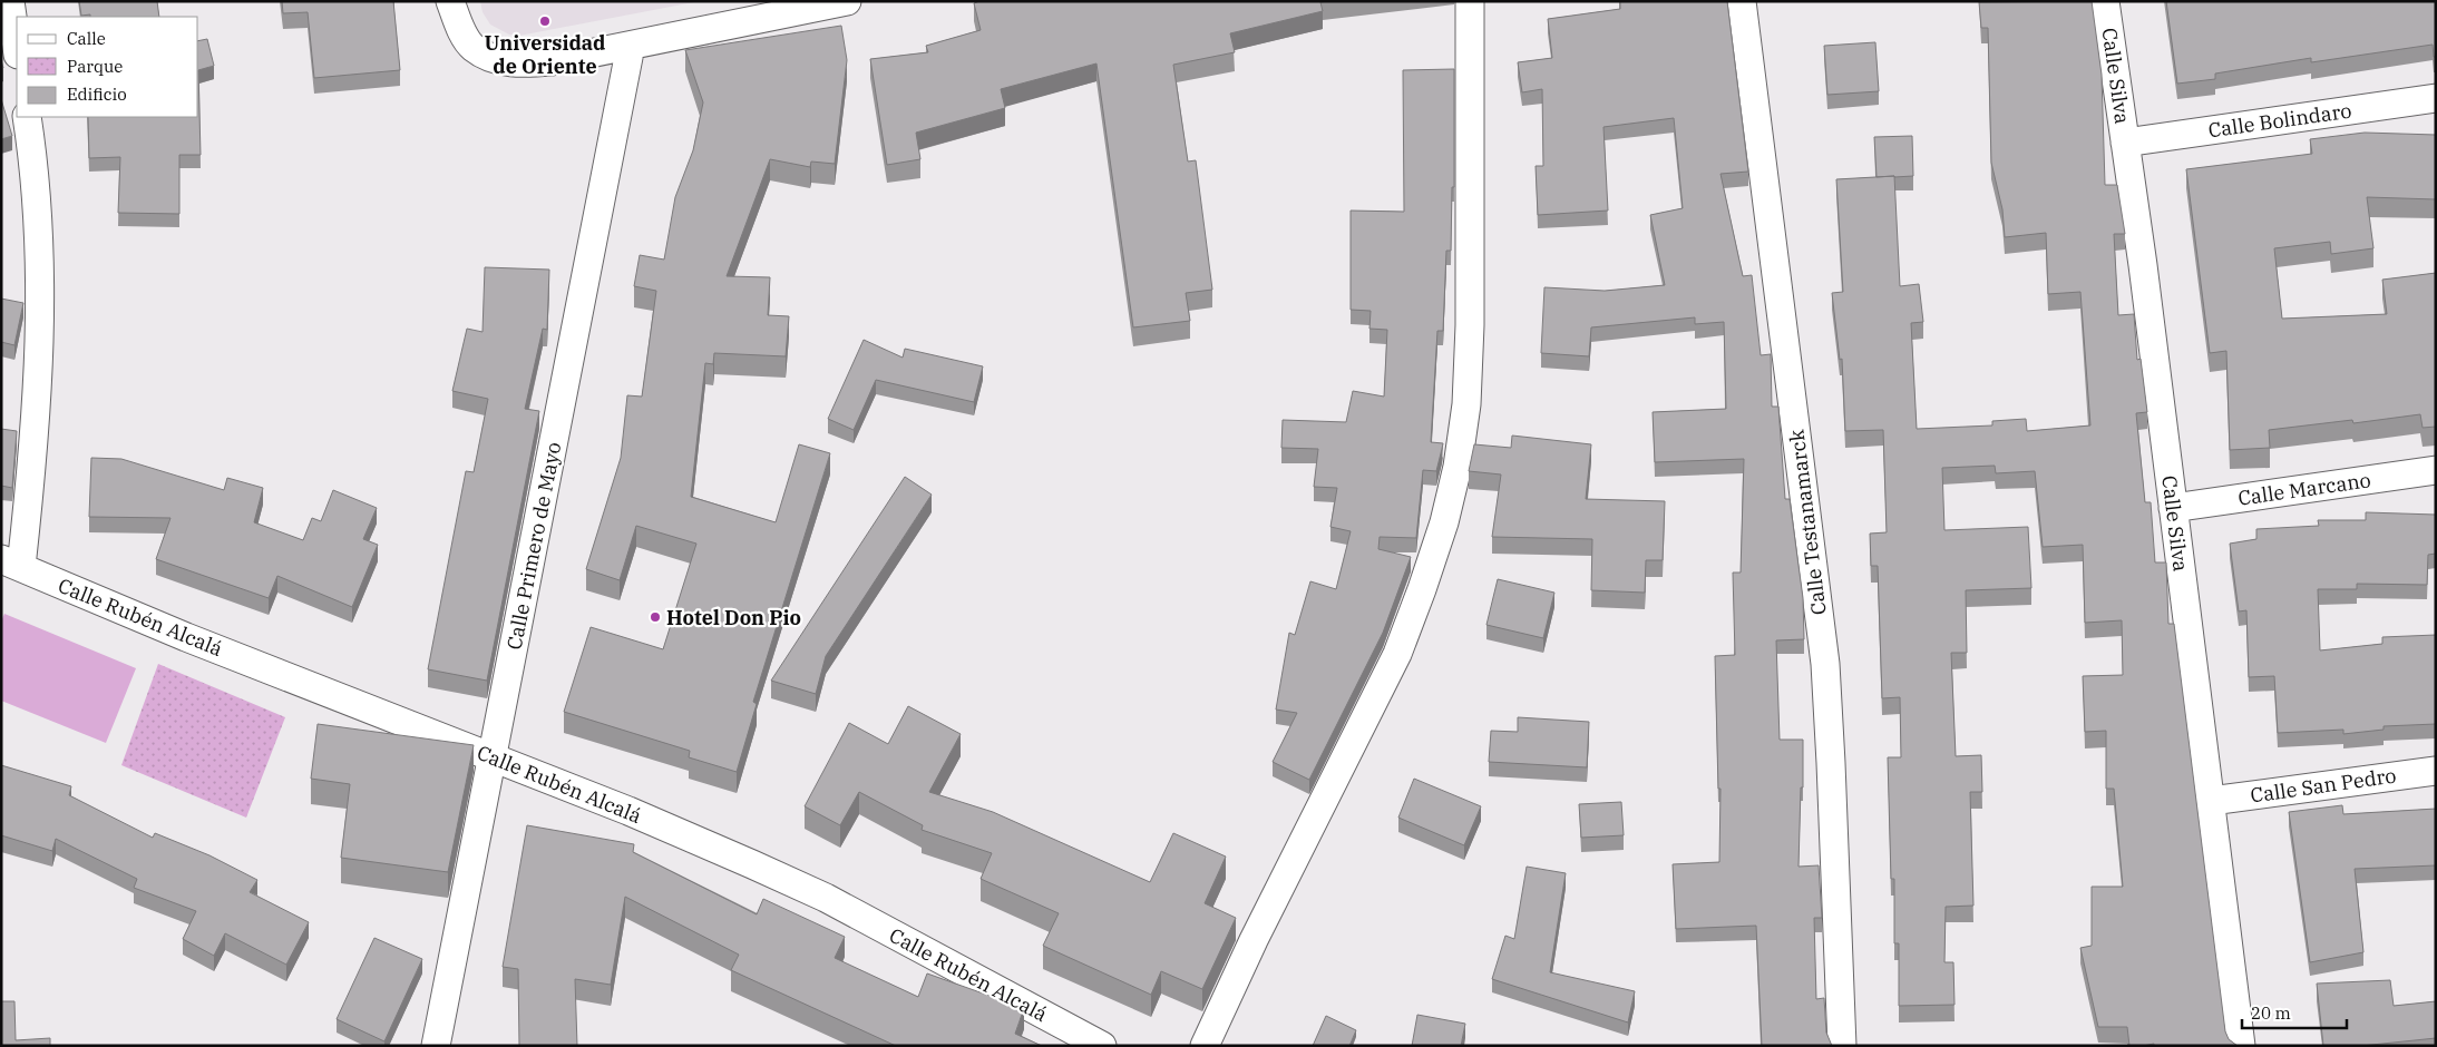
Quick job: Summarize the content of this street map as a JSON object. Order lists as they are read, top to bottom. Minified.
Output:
{"streets":{"street":["Calle Silva","Calle Bolindaro","Calle Marcano","Calle Testanamarck","Calle Primero de Mayo","Calle Rubén Alcalá","Calle San Pedro"]},"crossings":[["Calle Silva","Calle Bolindaro"],["Calle Silva","Calle Marcano"],["Calle Silva","Calle San Pedro"],["Calle Primero de Mayo","Calle Rubén Alcalá"]],"places":["Universidad de Oriente","Hotel Don Pio"],"legend":["Calle","Parque","Edificio"],"scale_bar":"20 m"}
